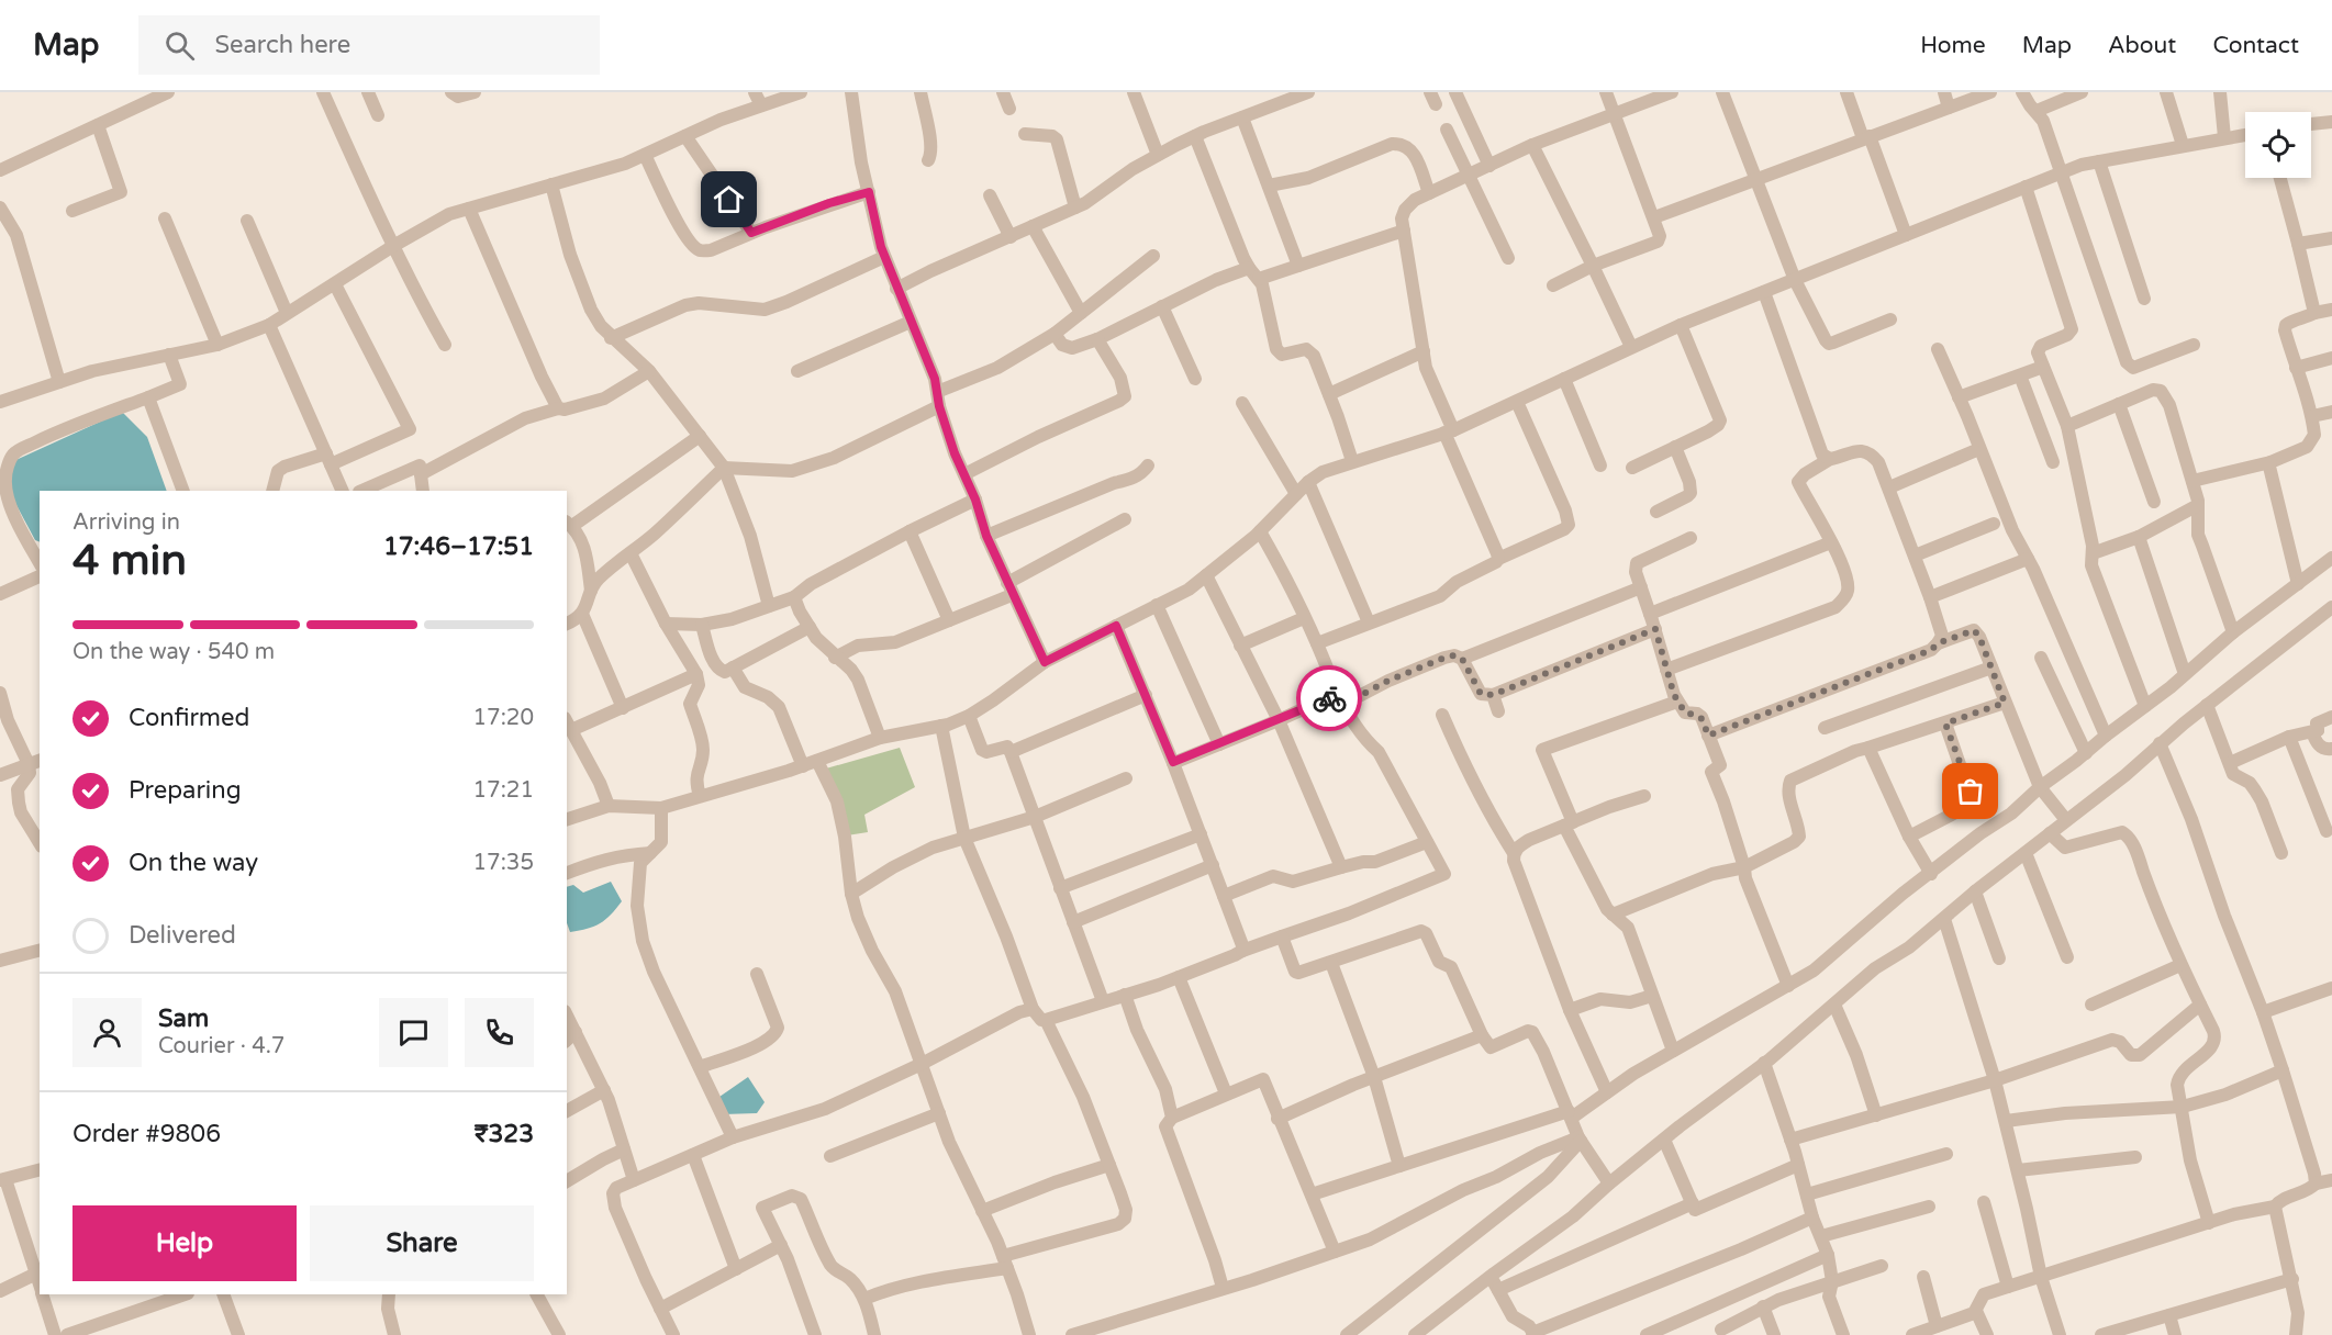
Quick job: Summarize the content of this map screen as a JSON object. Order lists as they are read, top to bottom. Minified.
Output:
{"page":{"header":"Map","search":"Search here","nav":["Home","Map","About","Contact"],"heading":["4 min","Arriving in","17:46–17:51"],"panel":["Sam","Courier · 4.7","Order #9806","₹323"],"bar":"On the way · 540 m","list":[["Confirmed","17:20"],["Preparing","17:21"],["On the way","17:35"],"Delivered"],"buttons":["Help","Share"]}}
